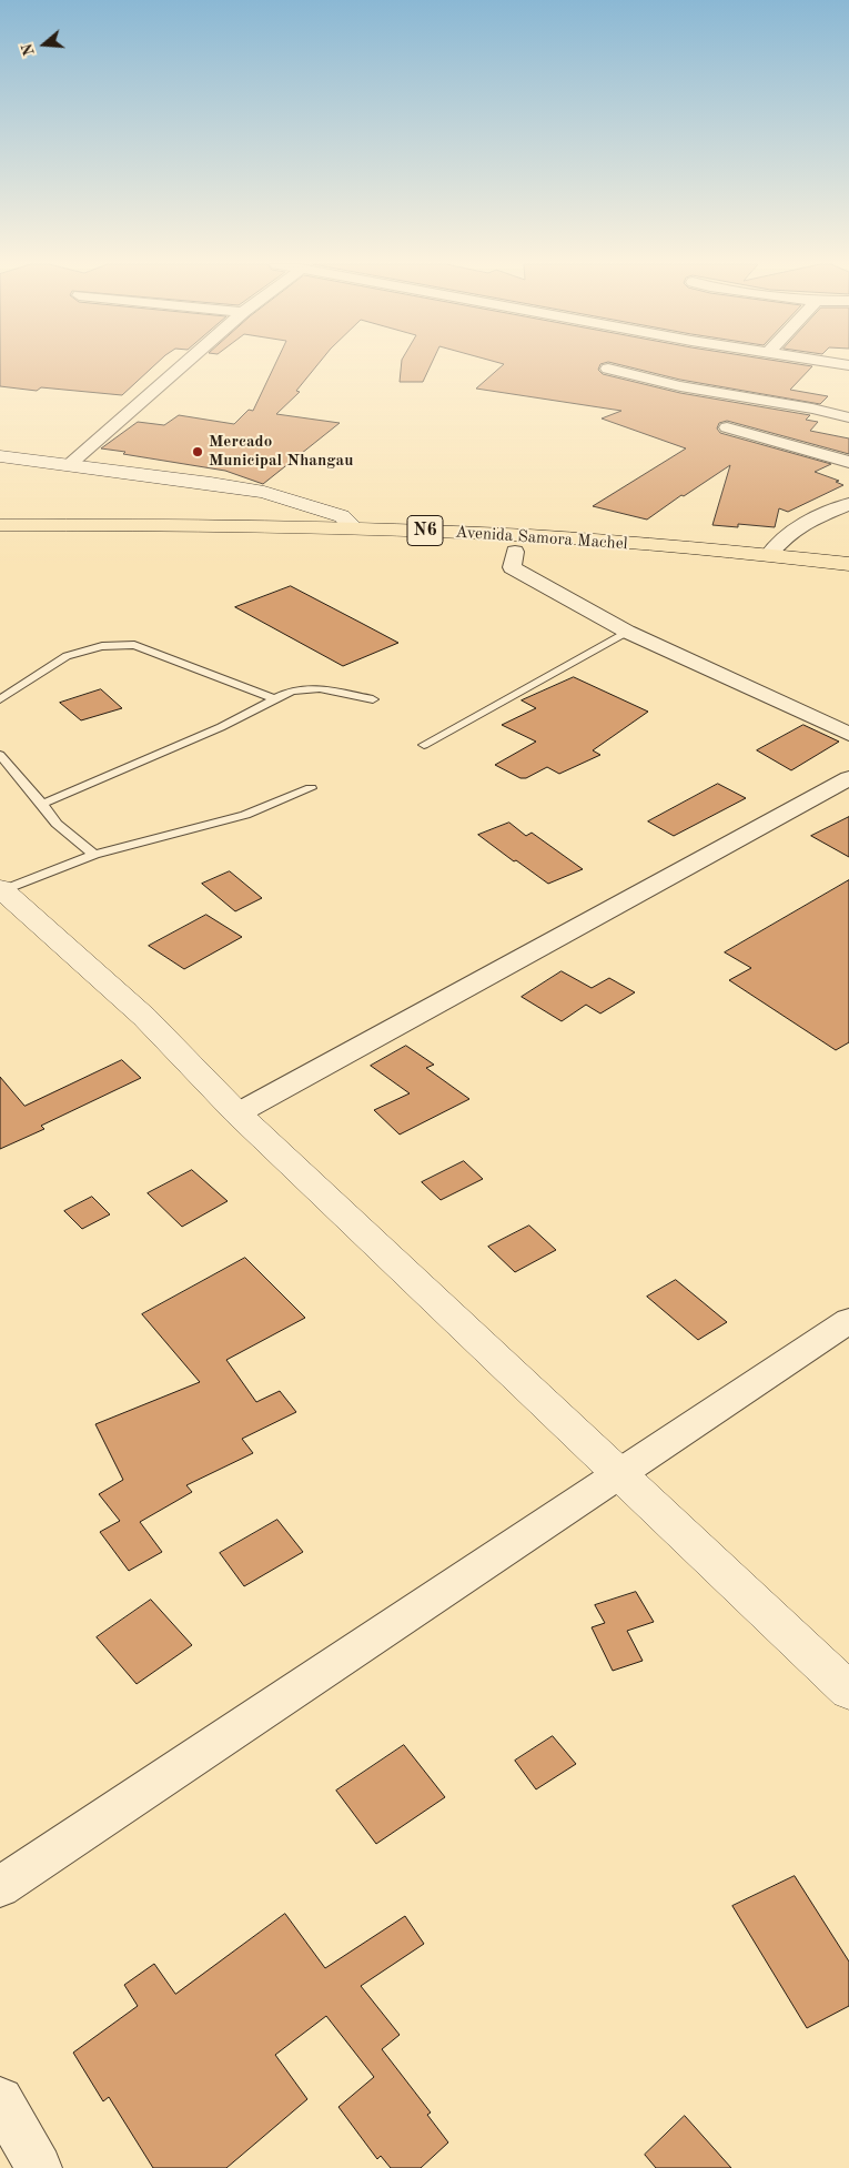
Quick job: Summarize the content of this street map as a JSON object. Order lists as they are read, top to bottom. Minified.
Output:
{"streets":{"highway":["N6","Avenida Samora Machel"]},"places":["Mercado Municipal Nhangau"],"north":"left"}
